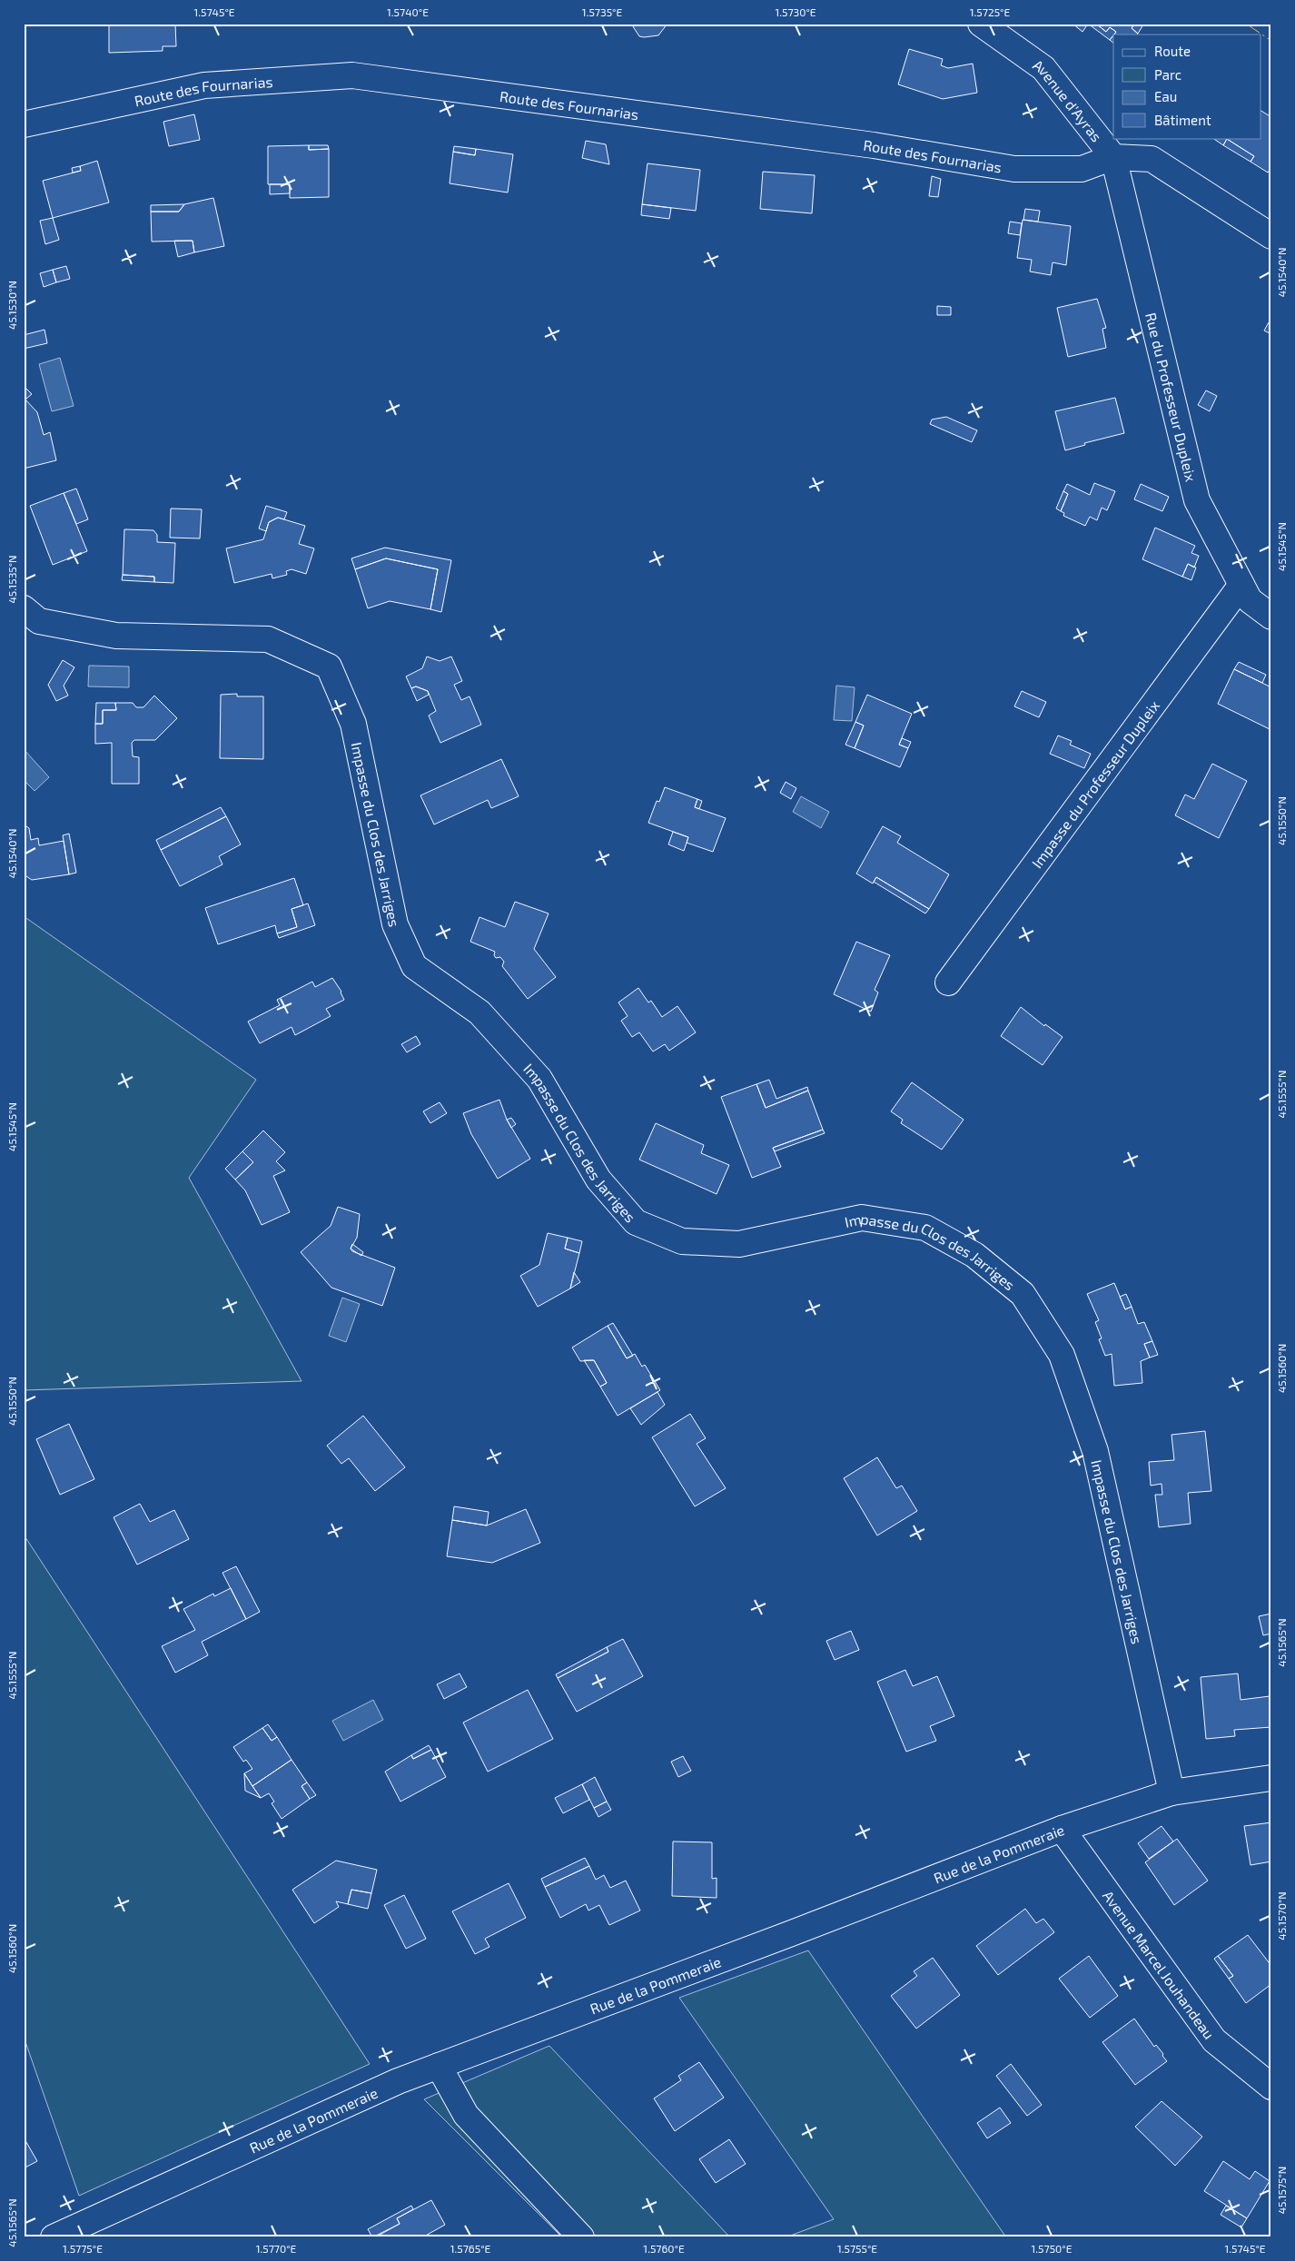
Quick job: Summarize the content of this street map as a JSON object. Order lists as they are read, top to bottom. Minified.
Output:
{"streets":{"street":["Route des Fournarias","Avenue d'Ayras","Rue du Professeur Dupleix","Impasse du Professeur Dupleix","Impasse du Clos des Jarriges","Rue de la Pommeraie","Avenue Marcel Jouhandeau"]},"crossings":[["Route des Fournarias","Avenue d'Ayras"],["Route des Fournarias","Rue du Professeur Dupleix"],["Avenue d'Ayras","Rue du Professeur Dupleix"],["Rue du Professeur Dupleix","Impasse du Professeur Dupleix"],["Impasse du Clos des Jarriges","Rue de la Pommeraie"],["Rue de la Pommeraie","Avenue Marcel Jouhandeau"]],"legend":["Route","Parc","Eau","Bâtiment"],"coordinates":["1.5745°E","1.5740°E","1.5735°E","1.5730°E","1.5725°E","45.1540°N","45.1530°N","45.1545°N","45.1535°N","45.1550°N","45.1555°N","45.1560°N","45.1565°N","45.1570°N","45.1575°N","1.5775°E","1.5770°E","1.5765°E","1.5760°E","1.5755°E","1.5750°E"]}
